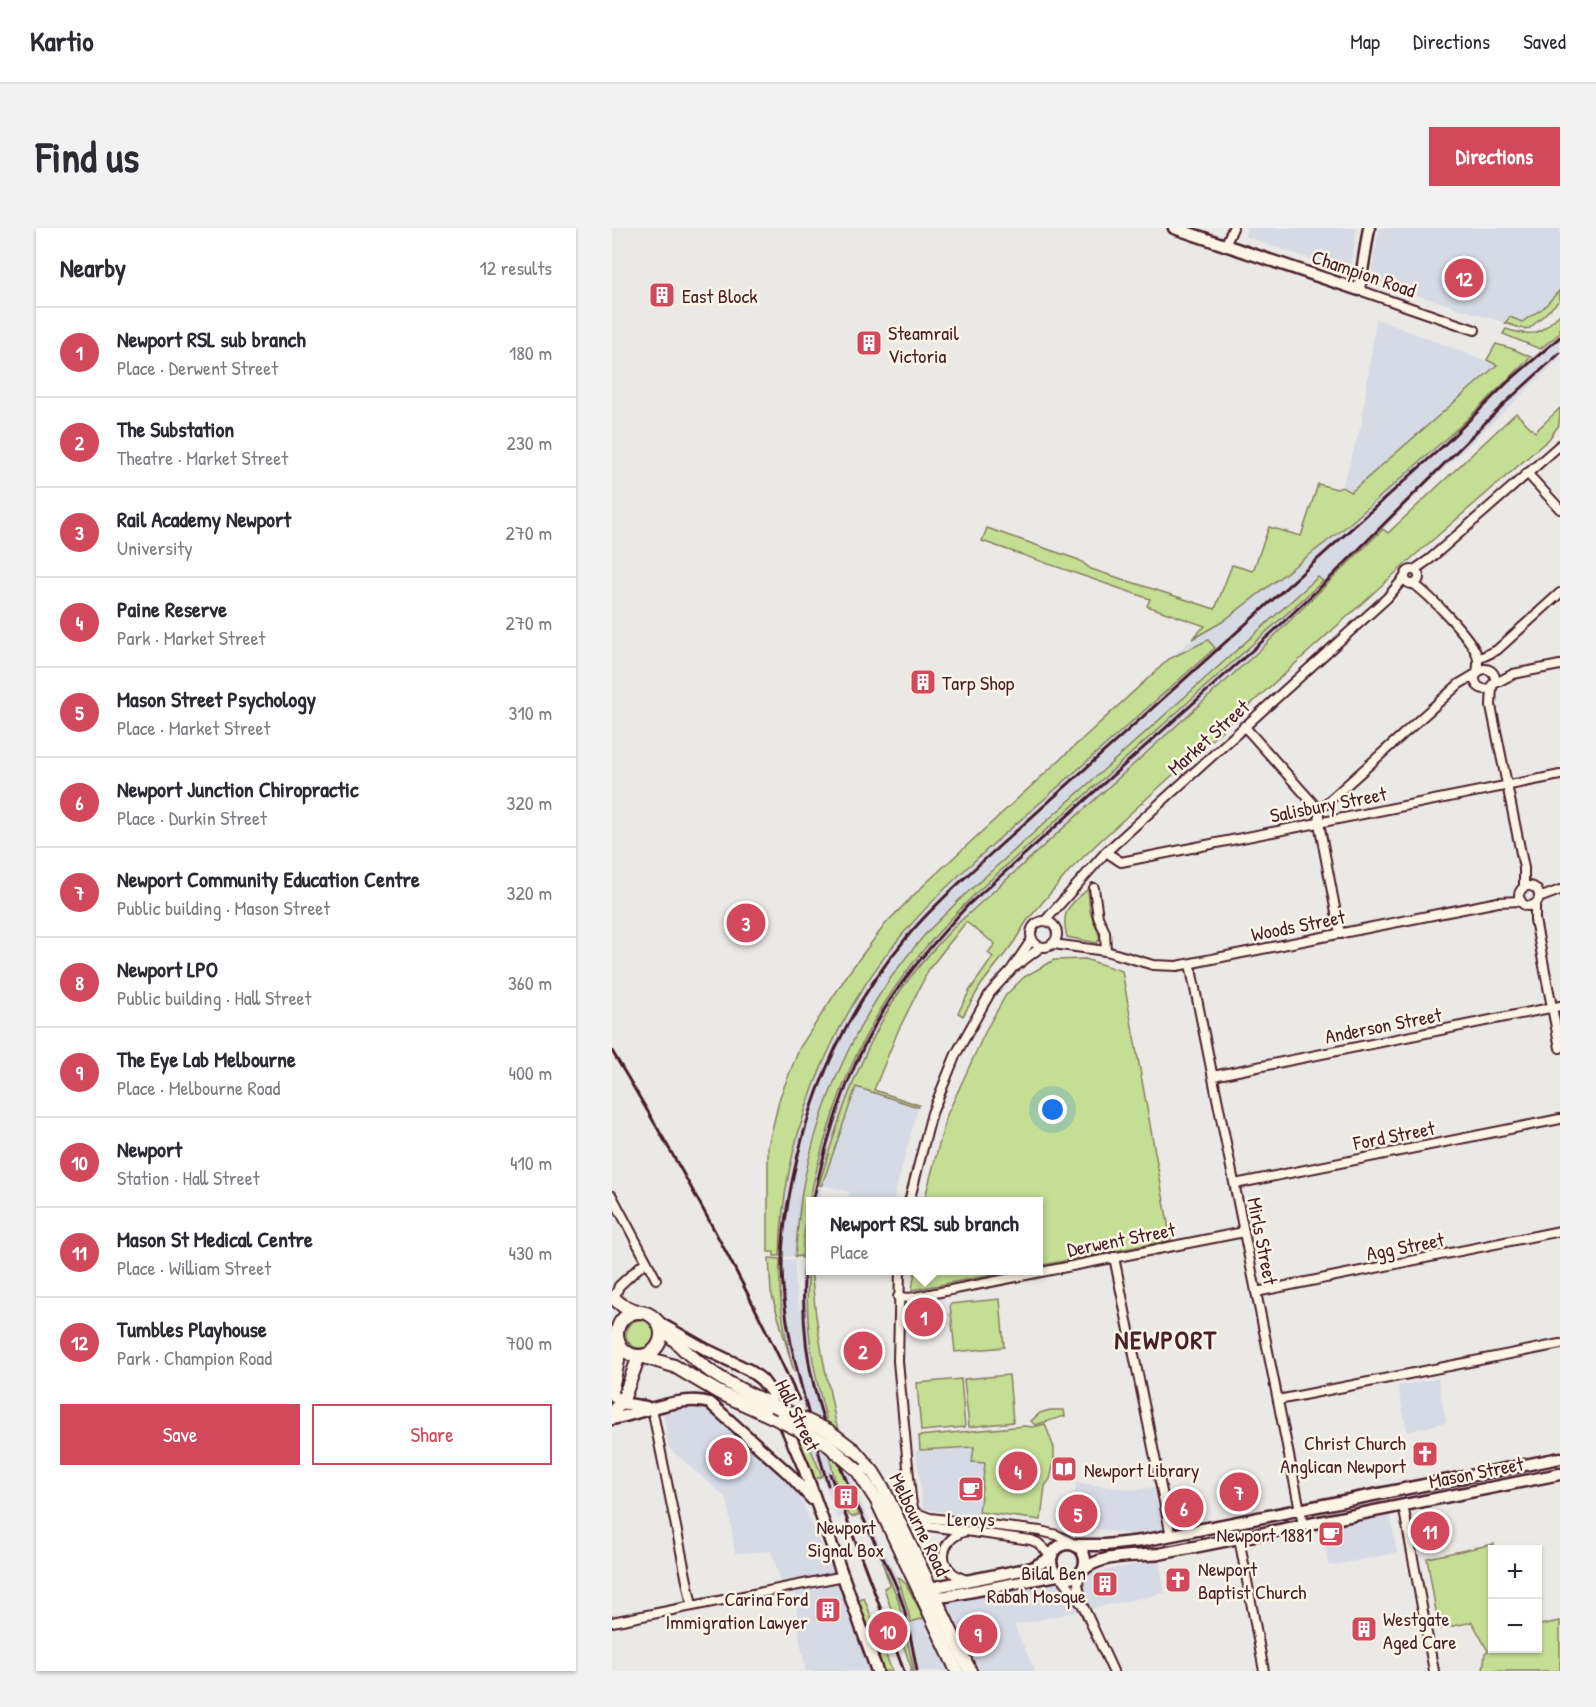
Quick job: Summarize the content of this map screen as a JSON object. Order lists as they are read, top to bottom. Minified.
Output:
{"streets":{"main road":["Melbourne Road"],"street":["Champion Road","Market Street","Salisbury Street","Woods Street","Anderson Street","Ford Street","Derwent Street","Mirls Street","Agg Street","Hall Street","Mason Street"]},"crossings":[["Market Street","Salisbury Street"],["Market Street","Woods Street"],["Woods Street","Mirls Street"],["Anderson Street","Mirls Street"],["Ford Street","Mirls Street"],["Derwent Street","Mirls Street"],["Mirls Street","Agg Street"],["Mirls Street","Mason Street"],["Hall Street","Melbourne Road"]],"districts":["NEWPORT"],"places":{"building":["East Block","Steamrail Victoria","Tarp Shop","Newport Signal Box","Bilal Ben Rabah Mosque","Carina Ford Immigration Lawyer","Westgate Aged Care"],"church":["Christ Church Anglican Newport","Newport Baptist Church"],"library":["Newport Library"],"cafe":["Leroys","Newport 1881"]},"page":{"header":"Kartio","nav":["Map","Directions","Saved"],"buttons":["Directions",["Save","Share"]],"title":"Find us","heading":["Nearby","12 results"],"pins":["12","3","1","2","8","4","7","6","5","11","10","9"],"list":[{"mark":"1","name":"Newport RSL sub branch","note":"Place · Derwent Street","value":"180 m"},{"mark":"2","name":"The Substation","note":"Theatre · Market Street","value":"230 m"},{"mark":"3","name":"Rail Academy Newport","note":"University","value":"270 m"},{"mark":"4","name":"Paine Reserve","note":"Park · Market Street","value":"270 m"},{"mark":"5","name":"Mason Street Psychology","note":"Place · Market Street","value":"310 m"},{"mark":"6","name":"Newport Junction Chiropractic","note":"Place · Durkin Street","value":"320 m"},{"mark":"7","name":"Newport Community Education Centre","note":"Public building · Mason Street","value":"320 m"},{"mark":"8","name":"Newport LPO","note":"Public building · Hall Street","value":"360 m"},{"mark":"9","name":"The Eye Lab Melbourne","note":"Place · Melbourne Road","value":"400 m"},{"mark":"10","name":"Newport","note":"Station · Hall Street","value":"410 m"},{"mark":"11","name":"Mason St Medical Centre","note":"Place · William Street","value":"430 m"},{"mark":"12","name":"Tumbles Playhouse","note":"Park · Champion Road","value":"700 m"}],"popup":["Newport RSL sub branch","Place"],"map_buttons":["+","−"]}}
